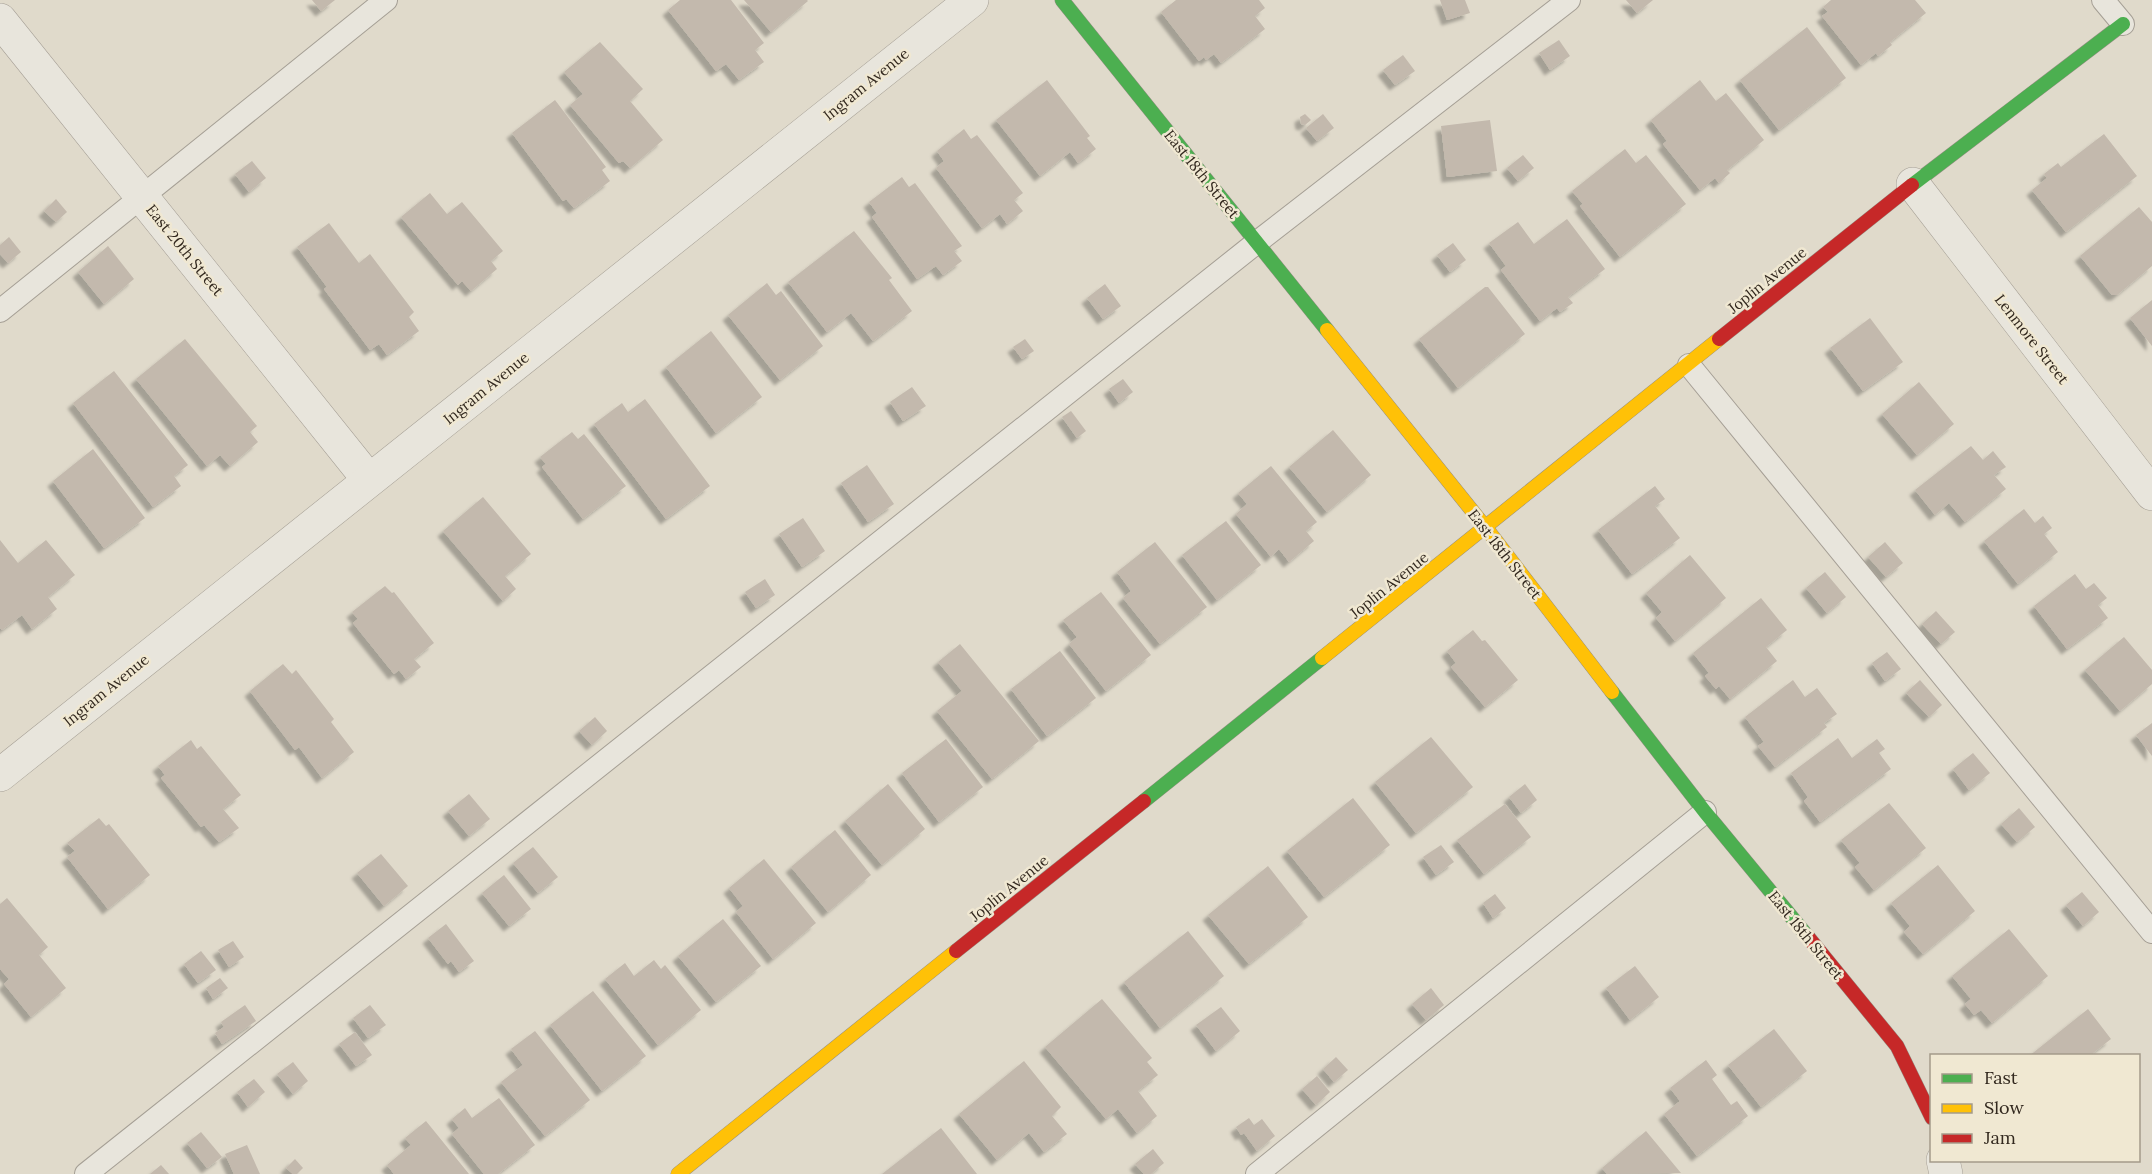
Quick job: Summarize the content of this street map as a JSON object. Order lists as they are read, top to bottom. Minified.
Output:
{"streets":{"street":["Ingram Avenue","East 18th Street","East 20th Street","Joplin Avenue","Lenmore Street"]},"crossings":[["Ingram Avenue","East 20th Street"],["East 18th Street","Joplin Avenue"],["Joplin Avenue","Lenmore Street"]],"legend":["Fast","Slow","Jam"]}
